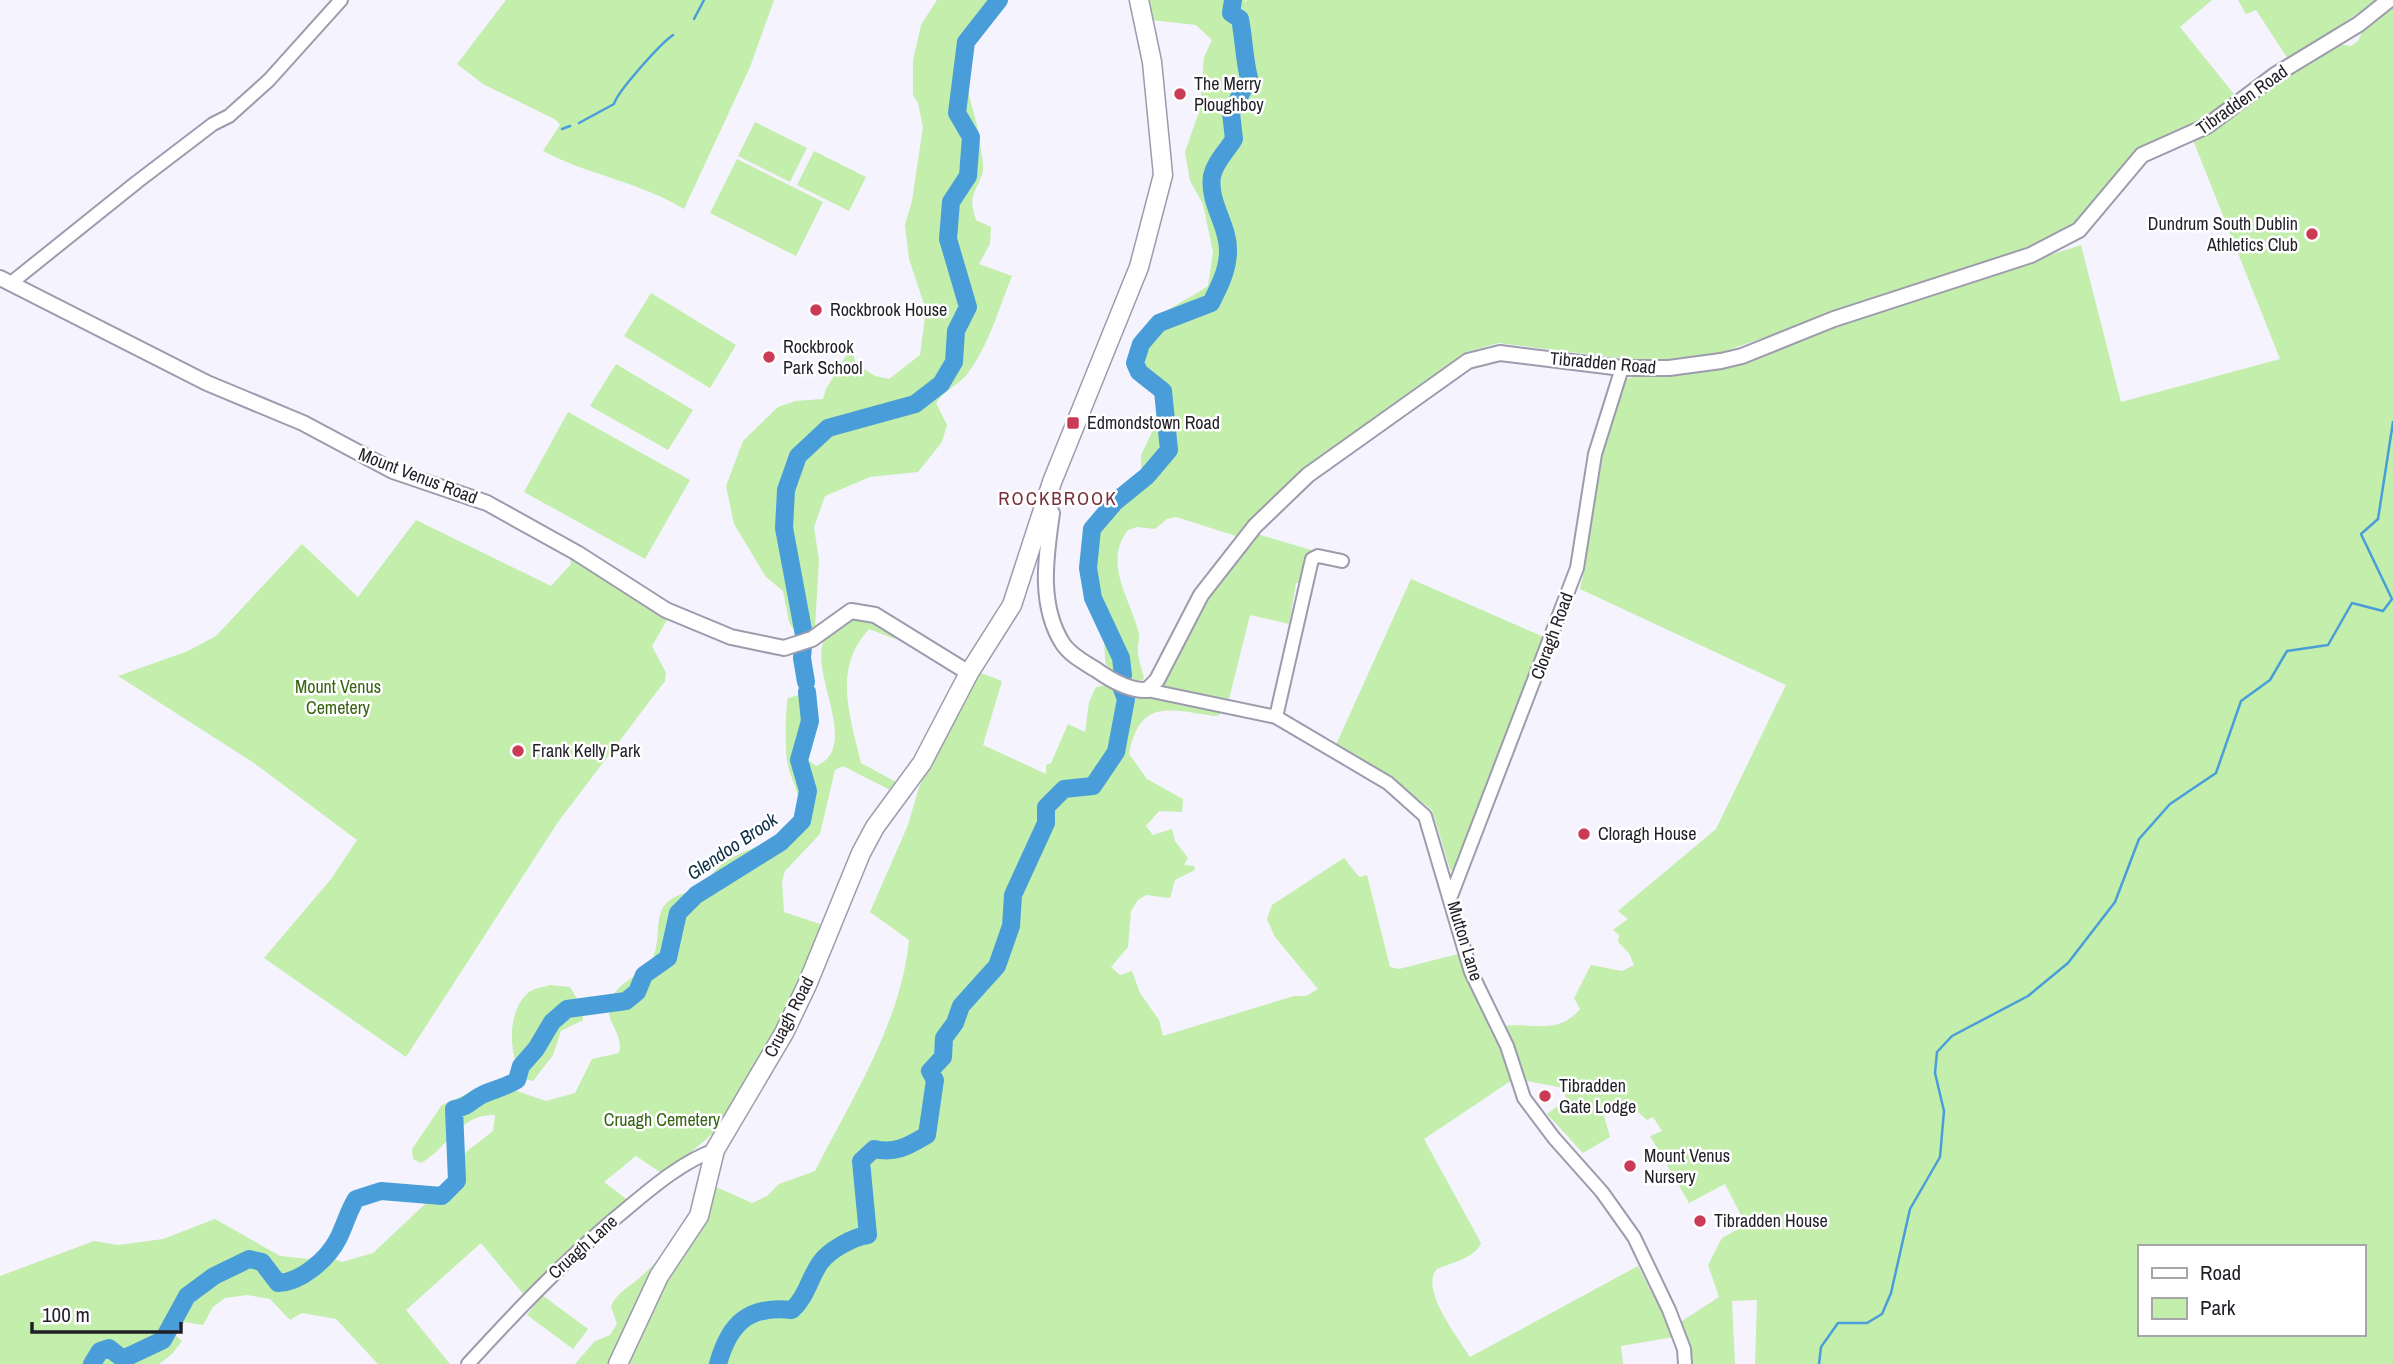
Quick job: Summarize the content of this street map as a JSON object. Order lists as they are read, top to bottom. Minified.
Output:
{"streets":{"main road":["Cruagh Road"],"street":["Tibradden Road","Mount Venus Road","Cloragh Road","Mutton Lane","Cruagh Lane"]},"crossings":[["Tibradden Road","Cloragh Road"],["Tibradden Road","Mutton Lane"],["Mount Venus Road","Cruagh Road"],["Cloragh Road","Mutton Lane"],["Cruagh Road","Cruagh Lane"]],"districts":["ROCKBROOK"],"water":["Glendoo Brook"],"parks":["Mount Venus Cemetery","Cruagh Cemetery"],"places":{"other":["The Merry Ploughboy","Dundrum South Dublin Athletics Club","Rockbrook House","Rockbrook Park School","Frank Kelly Park","Cloragh House","Tibradden Gate Lodge","Mount Venus Nursery","Tibradden House"],"transit":["Edmondstown Road"]},"legend":["Road","Park"],"scale_bar":"100 m"}
